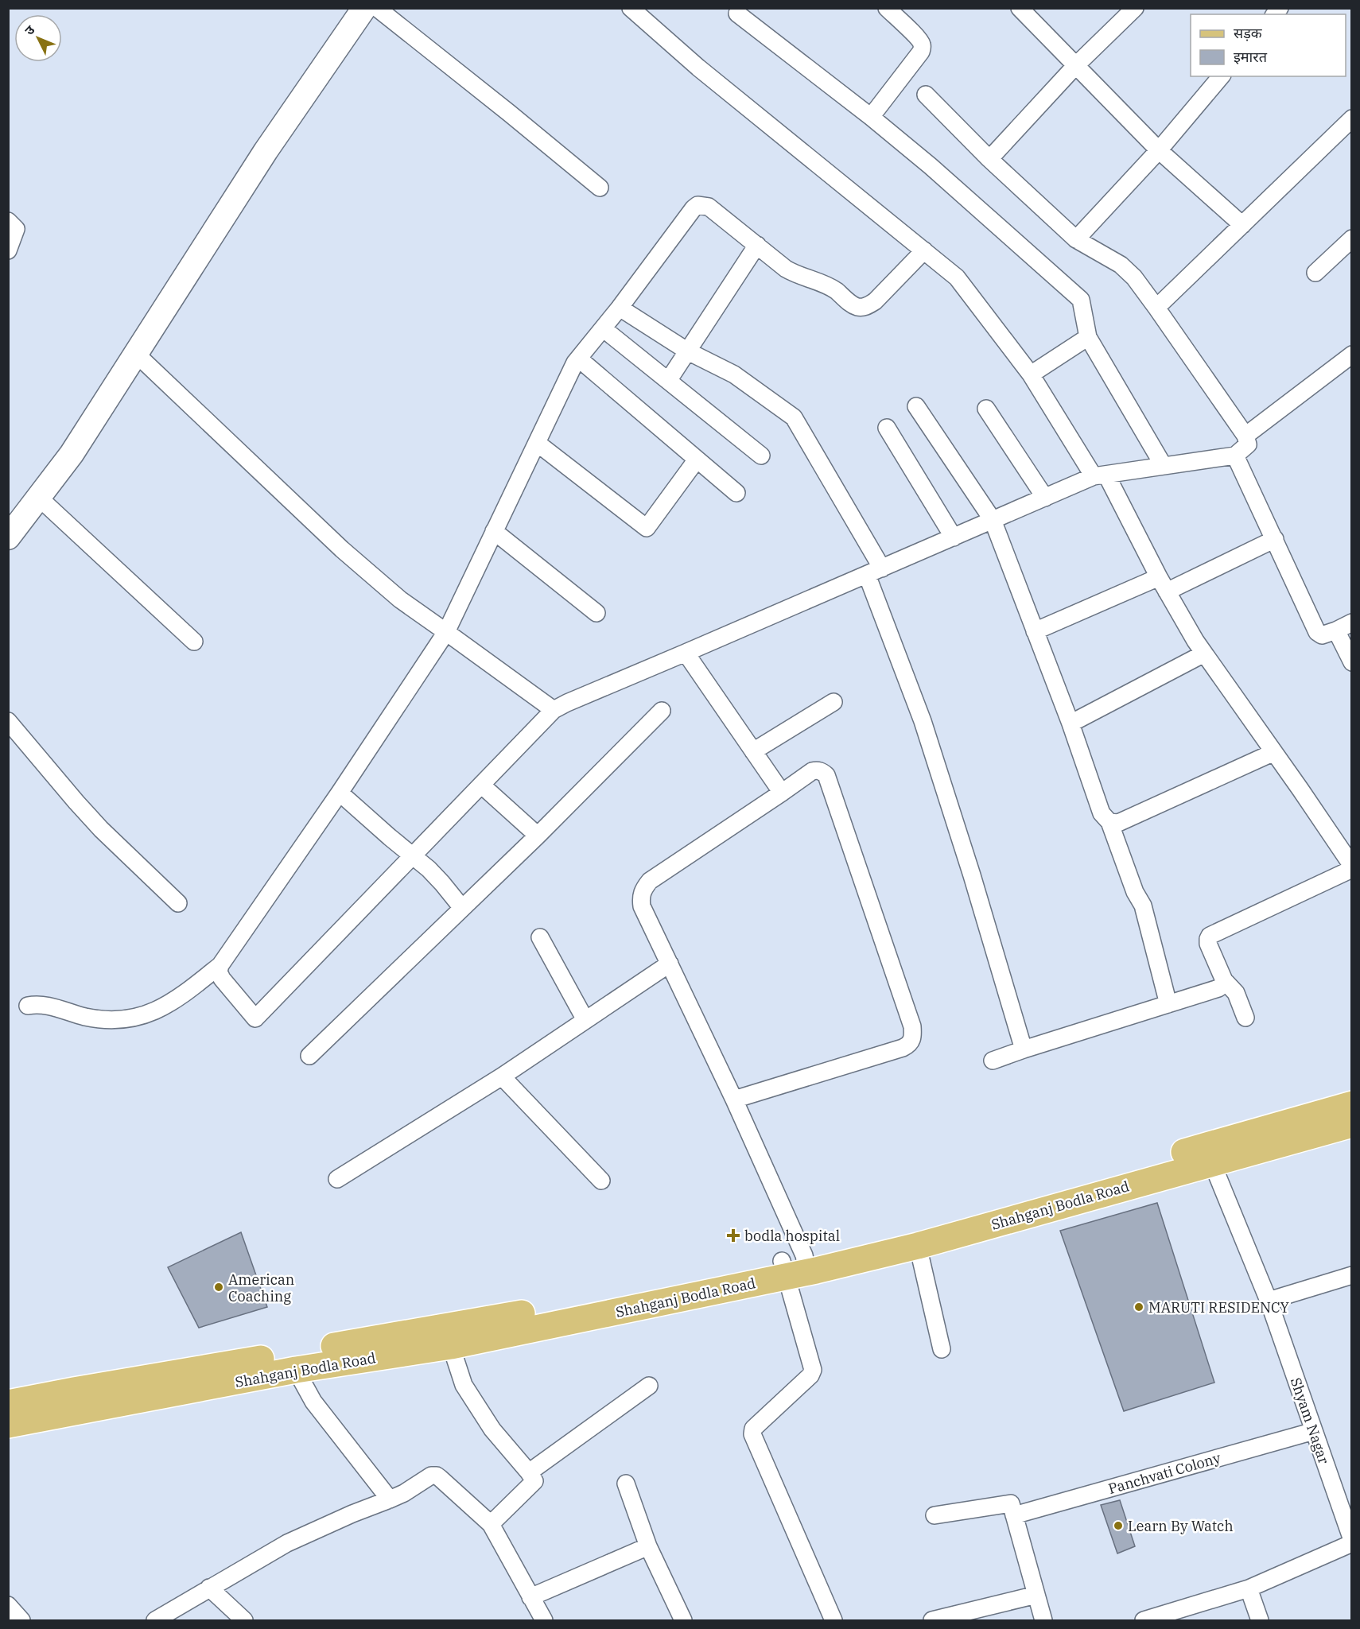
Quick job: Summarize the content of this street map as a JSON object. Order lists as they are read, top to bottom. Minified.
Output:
{"streets":{"main road":["Shahganj Bodla Road"],"street":["Shyam Nagar","Panchvati Colony"]},"crossings":[["Shyam Nagar","Panchvati Colony"]],"places":{"health":["bodla hospital"],"other":["American Coaching","MARUTI RESIDENCY","Learn By Watch"]},"legend":["सड़क","इमारत"],"north":"top left"}
